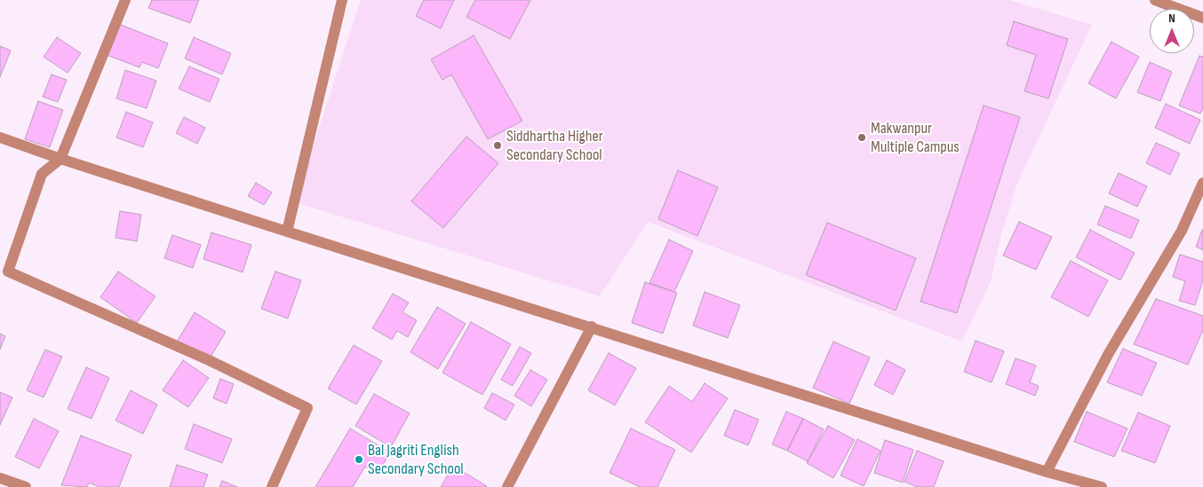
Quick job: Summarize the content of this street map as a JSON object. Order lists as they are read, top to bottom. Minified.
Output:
{"places":["Makwanpur Multiple Campus","Siddhartha Higher Secondary School","Bal Jagriti English Secondary School"],"north":"top"}
